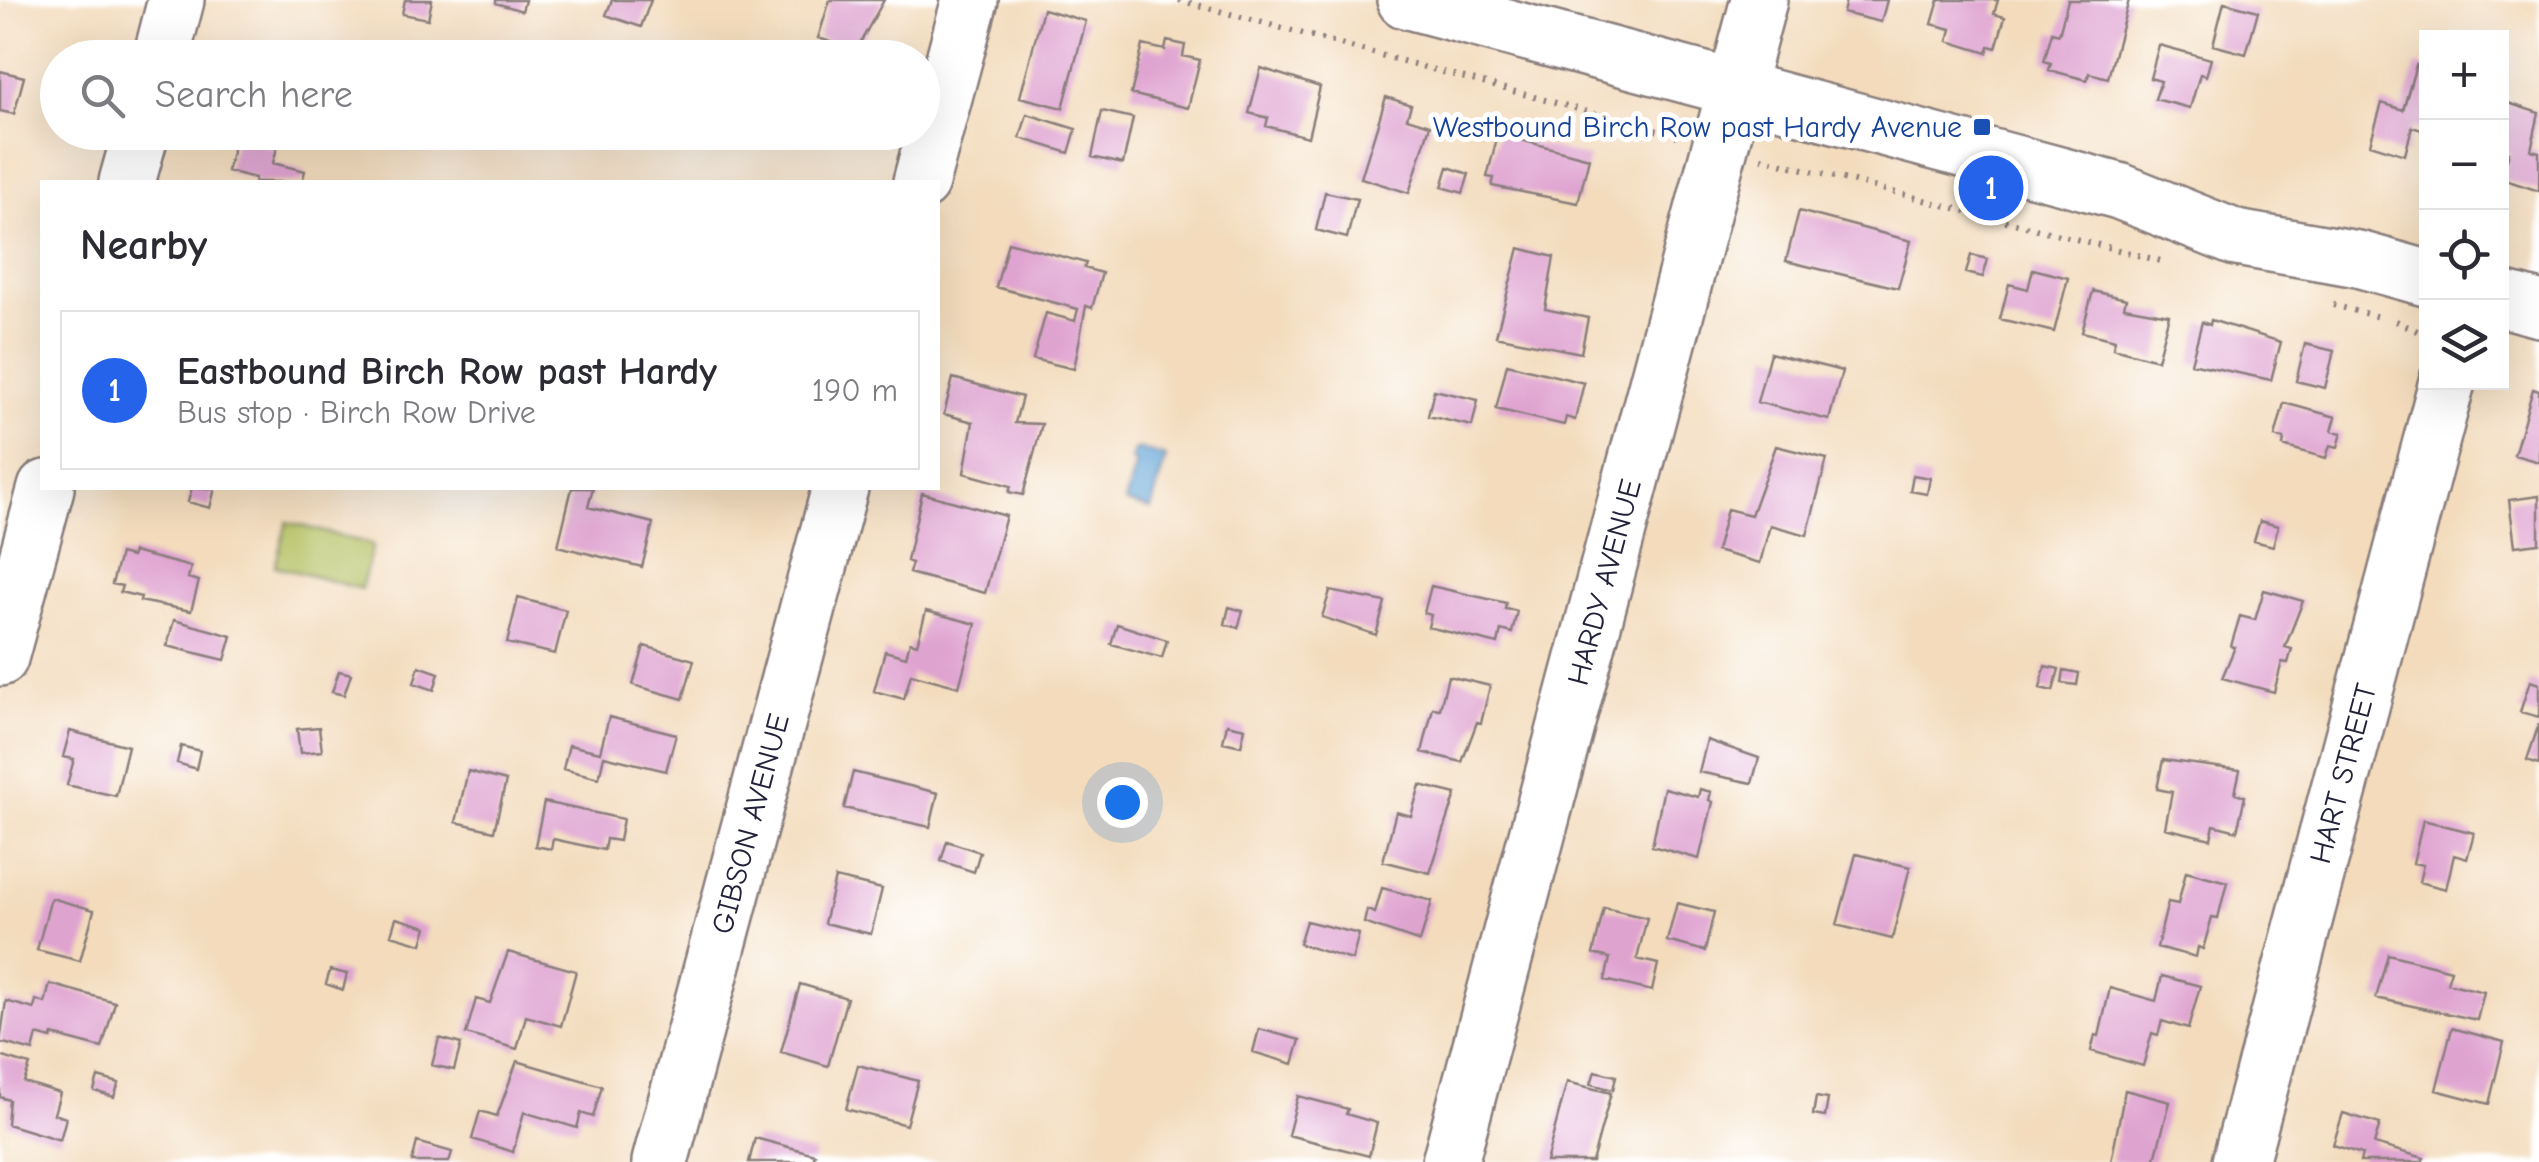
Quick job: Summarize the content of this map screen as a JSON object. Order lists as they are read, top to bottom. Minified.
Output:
{"streets":{"street":["HARDY AVENUE","HART STREET","GIBSON AVENUE"]},"places":{"transit":["Westbound Birch Row past Hardy Avenue"]},"page":{"map_buttons":["+","−"],"search":"Search here","pins":"1","heading":"Nearby","list":[{"mark":"1","name":"Eastbound Birch Row past Hardy","note":"Bus stop · Birch Row Drive","value":"190 m"}]}}
